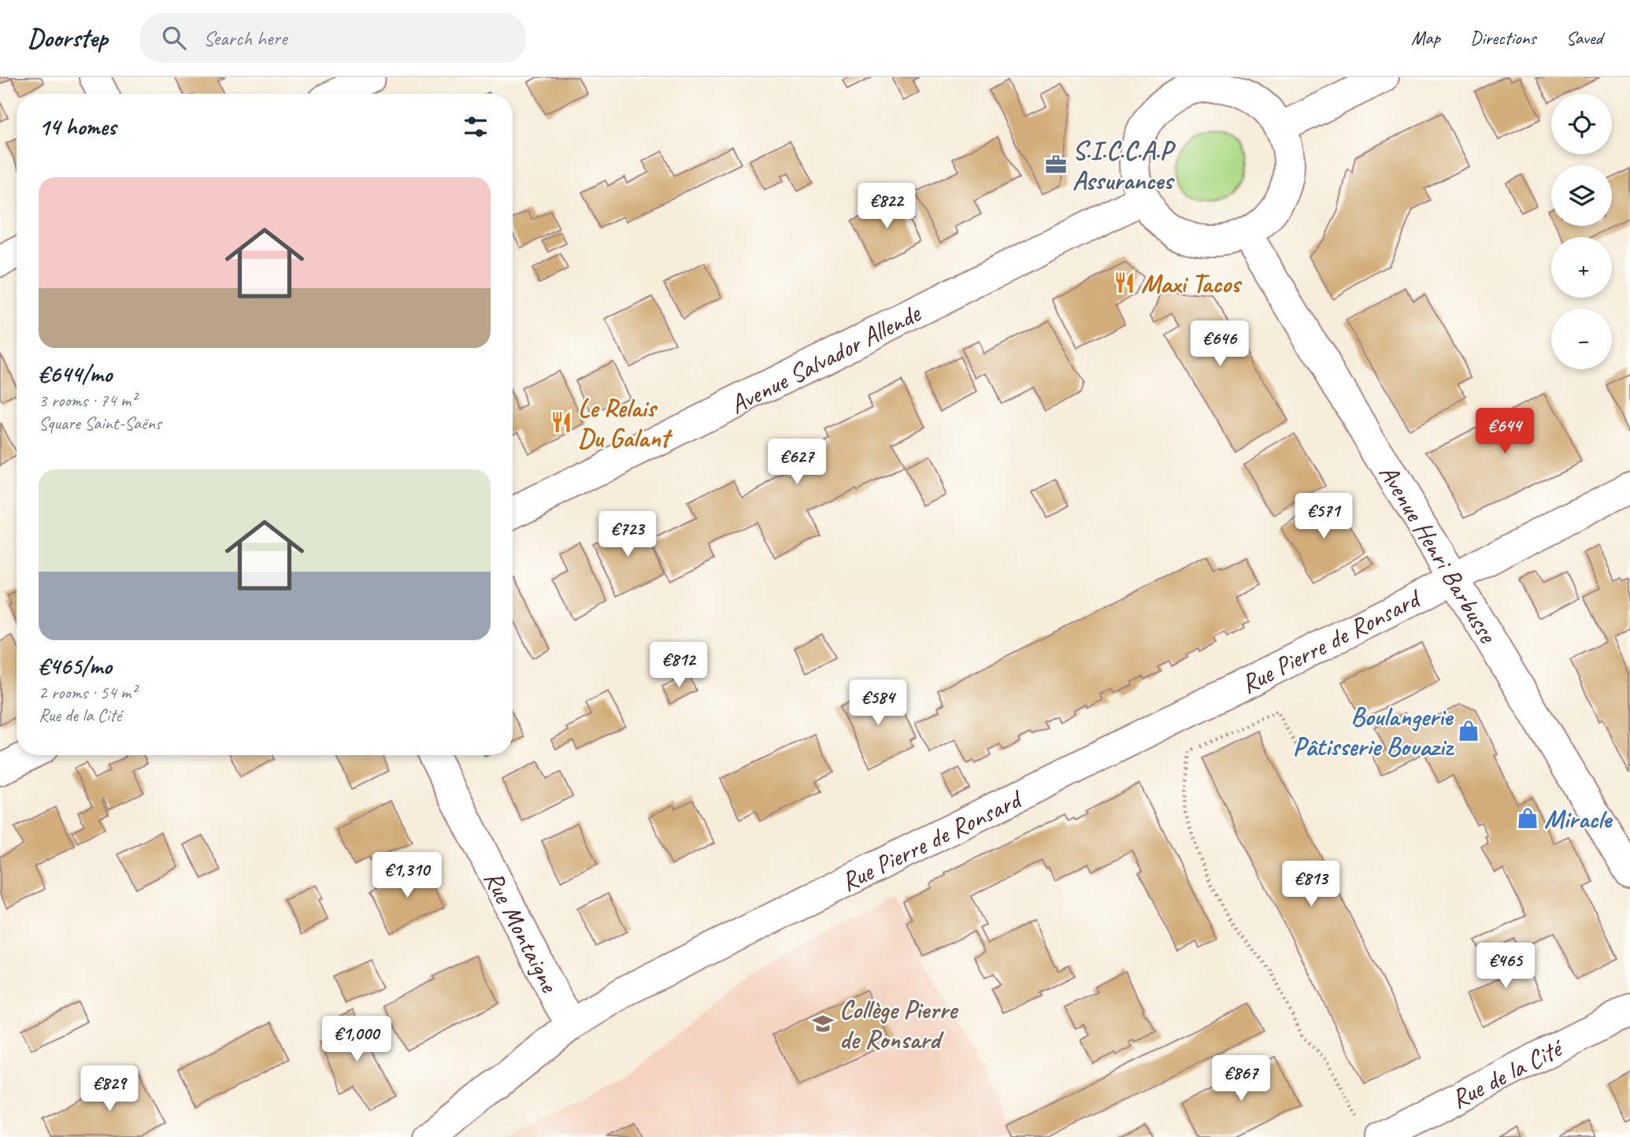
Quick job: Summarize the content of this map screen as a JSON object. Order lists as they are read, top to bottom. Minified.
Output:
{"streets":{"street":["Avenue Salvador Allende","Avenue Henri Barbusse","Rue Pierre de Ronsard","Rue Montaigne","Rue de la Cité"]},"crossings":[["Avenue Salvador Allende","Avenue Henri Barbusse"],["Avenue Henri Barbusse","Rue Pierre de Ronsard"],["Rue Pierre de Ronsard","Rue Montaigne"]],"places":{"office":["S.I.C.C.A.P Assurances"],"restaurant":["Maxi Tacos","Le Relais Du Galant"],"shop":["Boulangerie Pâtisserie Bouaziz","Miracle"],"school or university":["Collège Pierre de Ronsard"]},"page":{"header":"Doorstep","search":"Search here","nav":["Map","Directions","Saved"],"map_buttons":["+","−"],"heading":"14 homes","list":[{"name":"€644/mo","note":"3 rooms · 74 m² · Square Saint-Saëns"},{"name":"€465/mo","note":"2 rooms · 54 m² · Rue de la Cité"}],"price":["€822","€646","€644","€627","€571","€723","€812","€584","€1,310","€813","€465","€1,000","€867","€829"]}}
